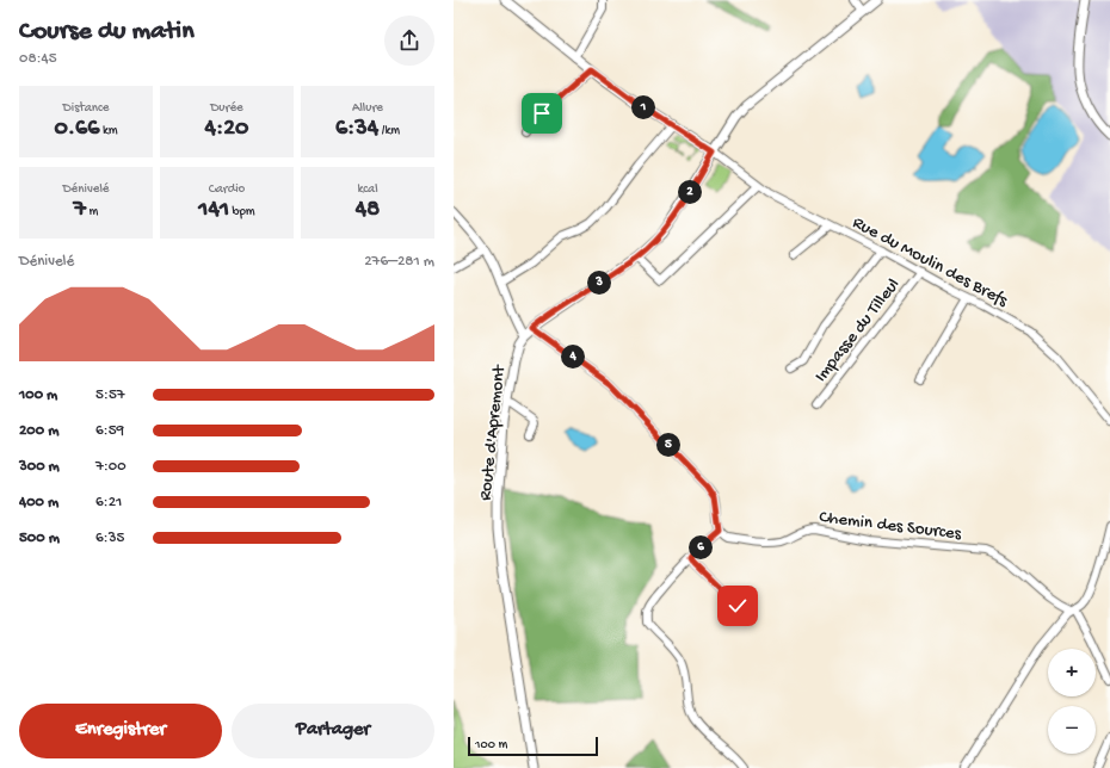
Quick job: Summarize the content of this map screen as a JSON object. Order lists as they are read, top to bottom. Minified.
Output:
{"streets":{"street":["Rue du Moulin des Brefs","Impasse du Tilleul","Route d'Apremont","Chemin des Sources"]},"crossings":[["Rue du Moulin des Brefs","Impasse du Tilleul"],["Rue du Moulin des Brefs","Route d'Apremont"]],"scale_bar":"100 m","page":{"heading":["Course du matin","08:45"],"stats":[["Distance","0.66 km"],["Durée","4:20"],["Allure","6:34 /km"],["Dénivelé","7 m"],["Cardio","141 bpm"],["kcal","48"]],"pins":["1","2","3","4","5","6"],"chart":["Dénivelé","276–281 m"],"list":[{"name":"100 m","note":"5:57"},{"name":"200 m","note":"6:59"},{"name":"300 m","note":"7:00"},{"name":"400 m","note":"6:21"},{"name":"500 m","note":"6:35"}],"map_buttons":["+","−"],"buttons":["Enregistrer","Partager"],"scale":"100 m"}}
